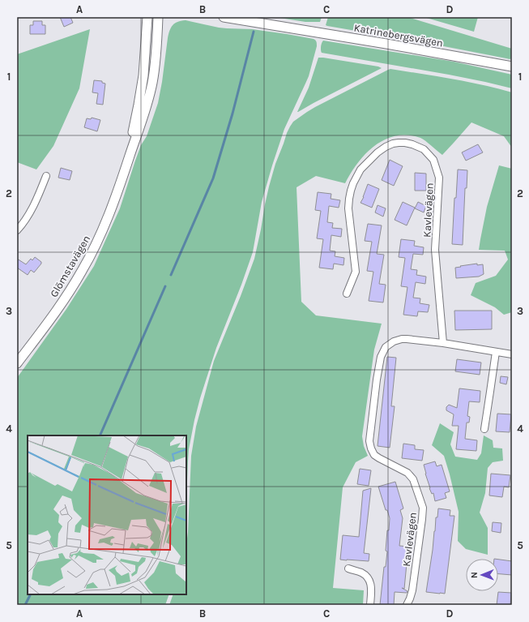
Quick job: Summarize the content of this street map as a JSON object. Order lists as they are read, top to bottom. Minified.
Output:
{"streets":{"main road":["Katrinebergsvägen","Glömstavägen"],"street":["Kavlevägen"]},"north":"left","grid":{"columns":["A","B","C","D"],"rows":["1","2","3","4","5"]}}
